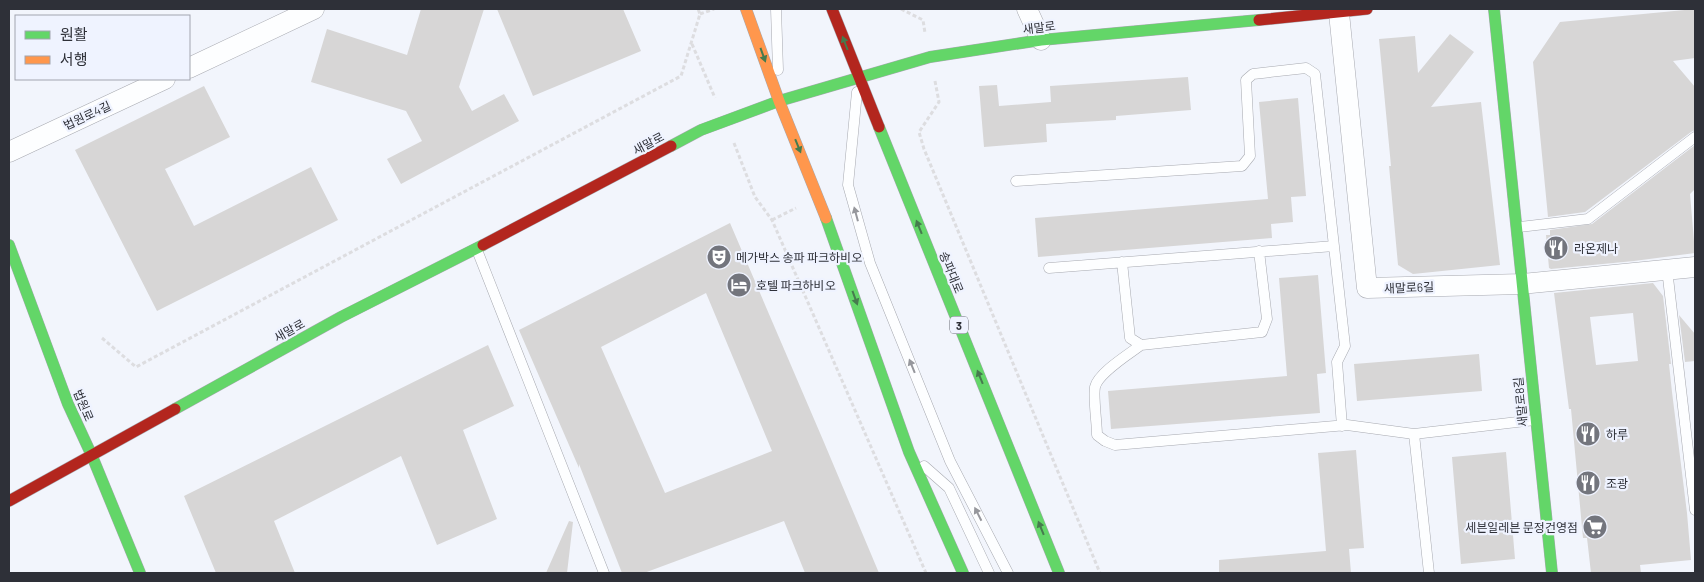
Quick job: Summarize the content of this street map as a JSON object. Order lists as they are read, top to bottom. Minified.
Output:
{"streets":{"main road":["새말로","송파대로","3","새말로8길","법원로"],"street":["법원로4길","새말로6길"]},"crossings":[["새말로","송파대로"],["새말로","새말로6길"],["새말로","법원로"],["새말로6길","새말로8길"]],"places":{"restaurant":["라온제나","하루","조광"],"theatre":["메가박스 송파 파크하비오"],"hotel":["호텔 파크하비오"],"supermarket":["세븐일레븐 문정건영점"]},"legend":["원활","서행"]}
